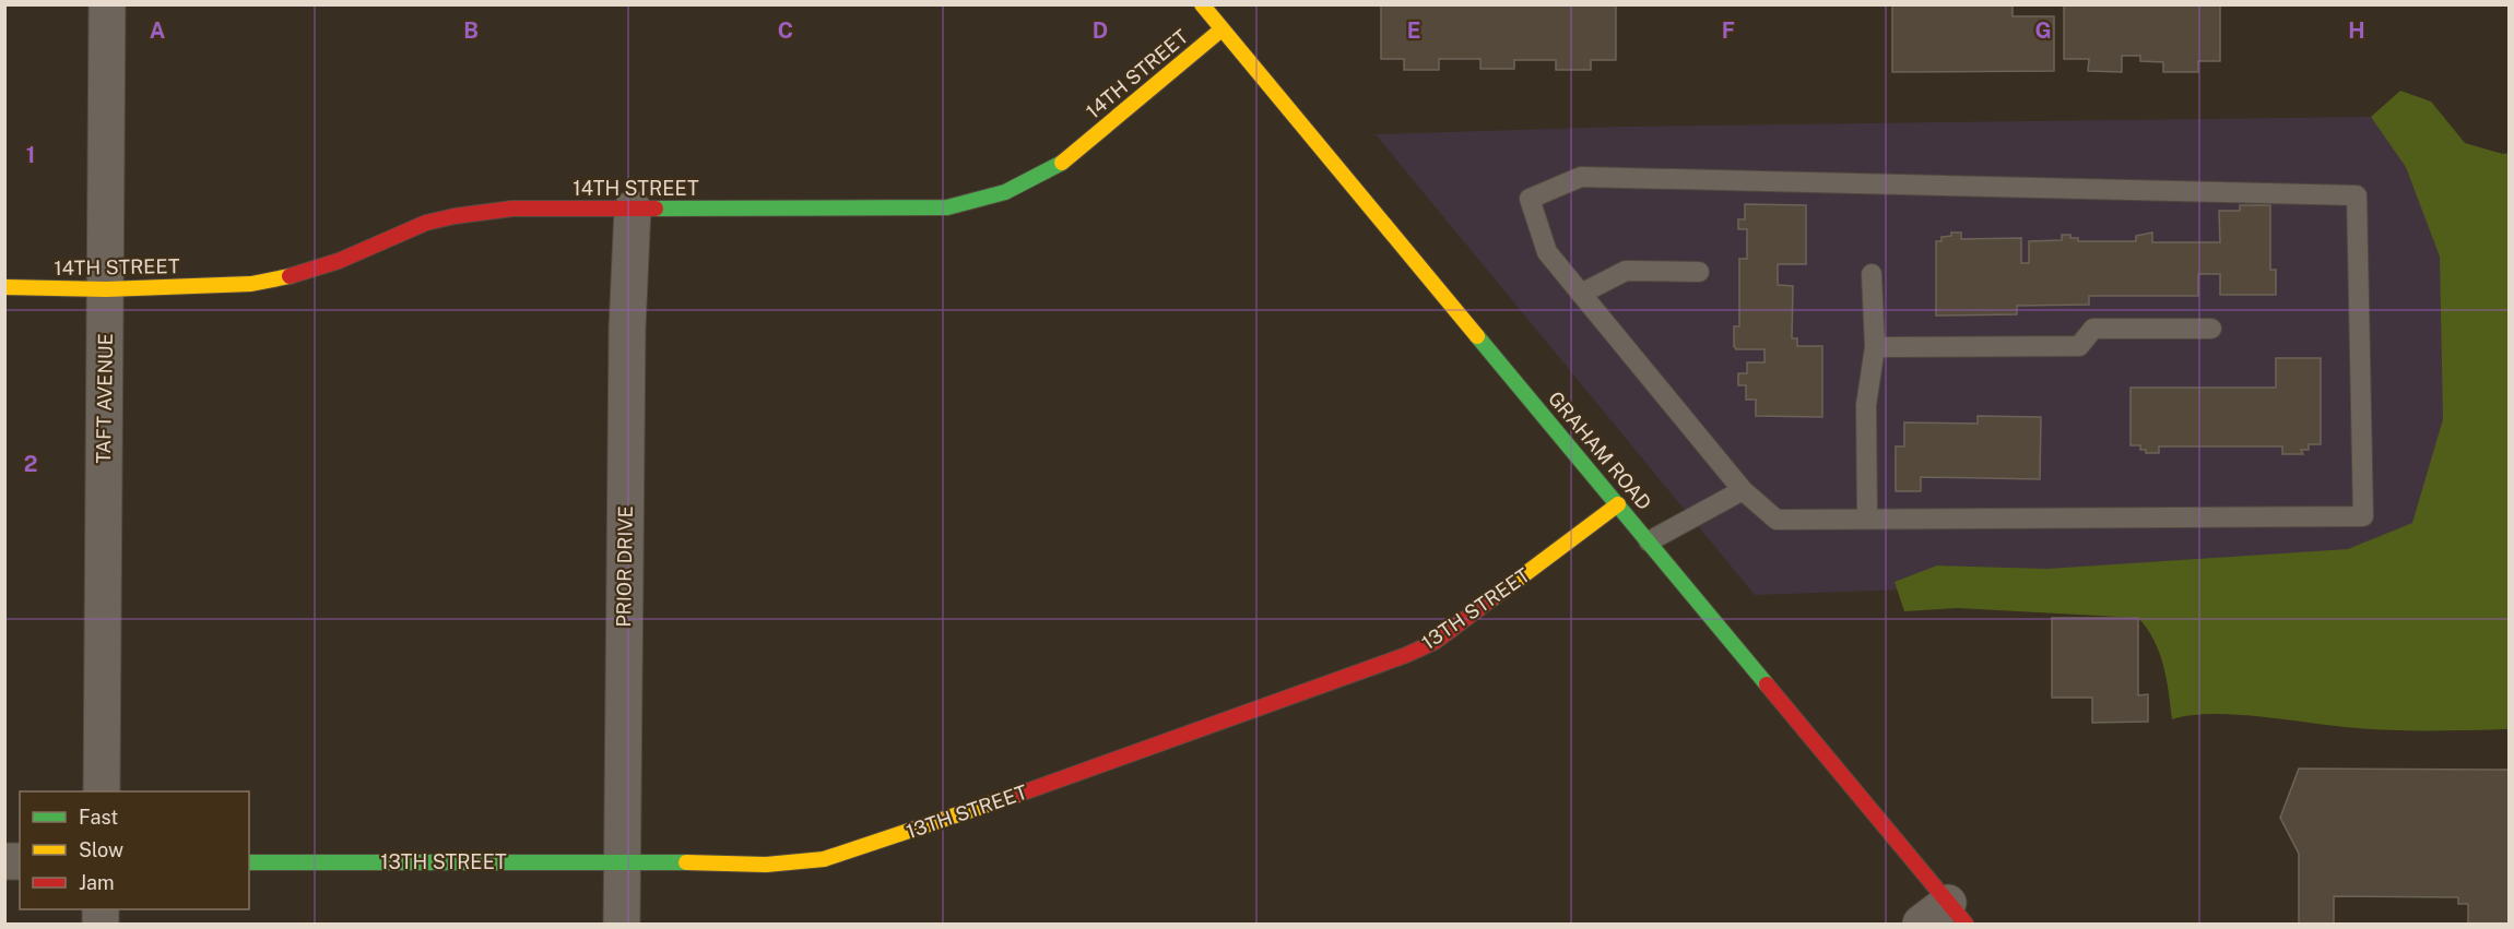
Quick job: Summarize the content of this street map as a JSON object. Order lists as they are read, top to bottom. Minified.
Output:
{"streets":{"street":["14TH STREET","TAFT AVENUE","GRAHAM ROAD","PRIOR DRIVE","13TH STREET"]},"crossings":[["14TH STREET","TAFT AVENUE"],["14TH STREET","GRAHAM ROAD"],["14TH STREET","PRIOR DRIVE"],["GRAHAM ROAD","13TH STREET"],["PRIOR DRIVE","13TH STREET"]],"legend":["Fast","Slow","Jam"],"grid":{"columns":["A","B","C","D","E","F","G","H"],"rows":["1","2"]}}
